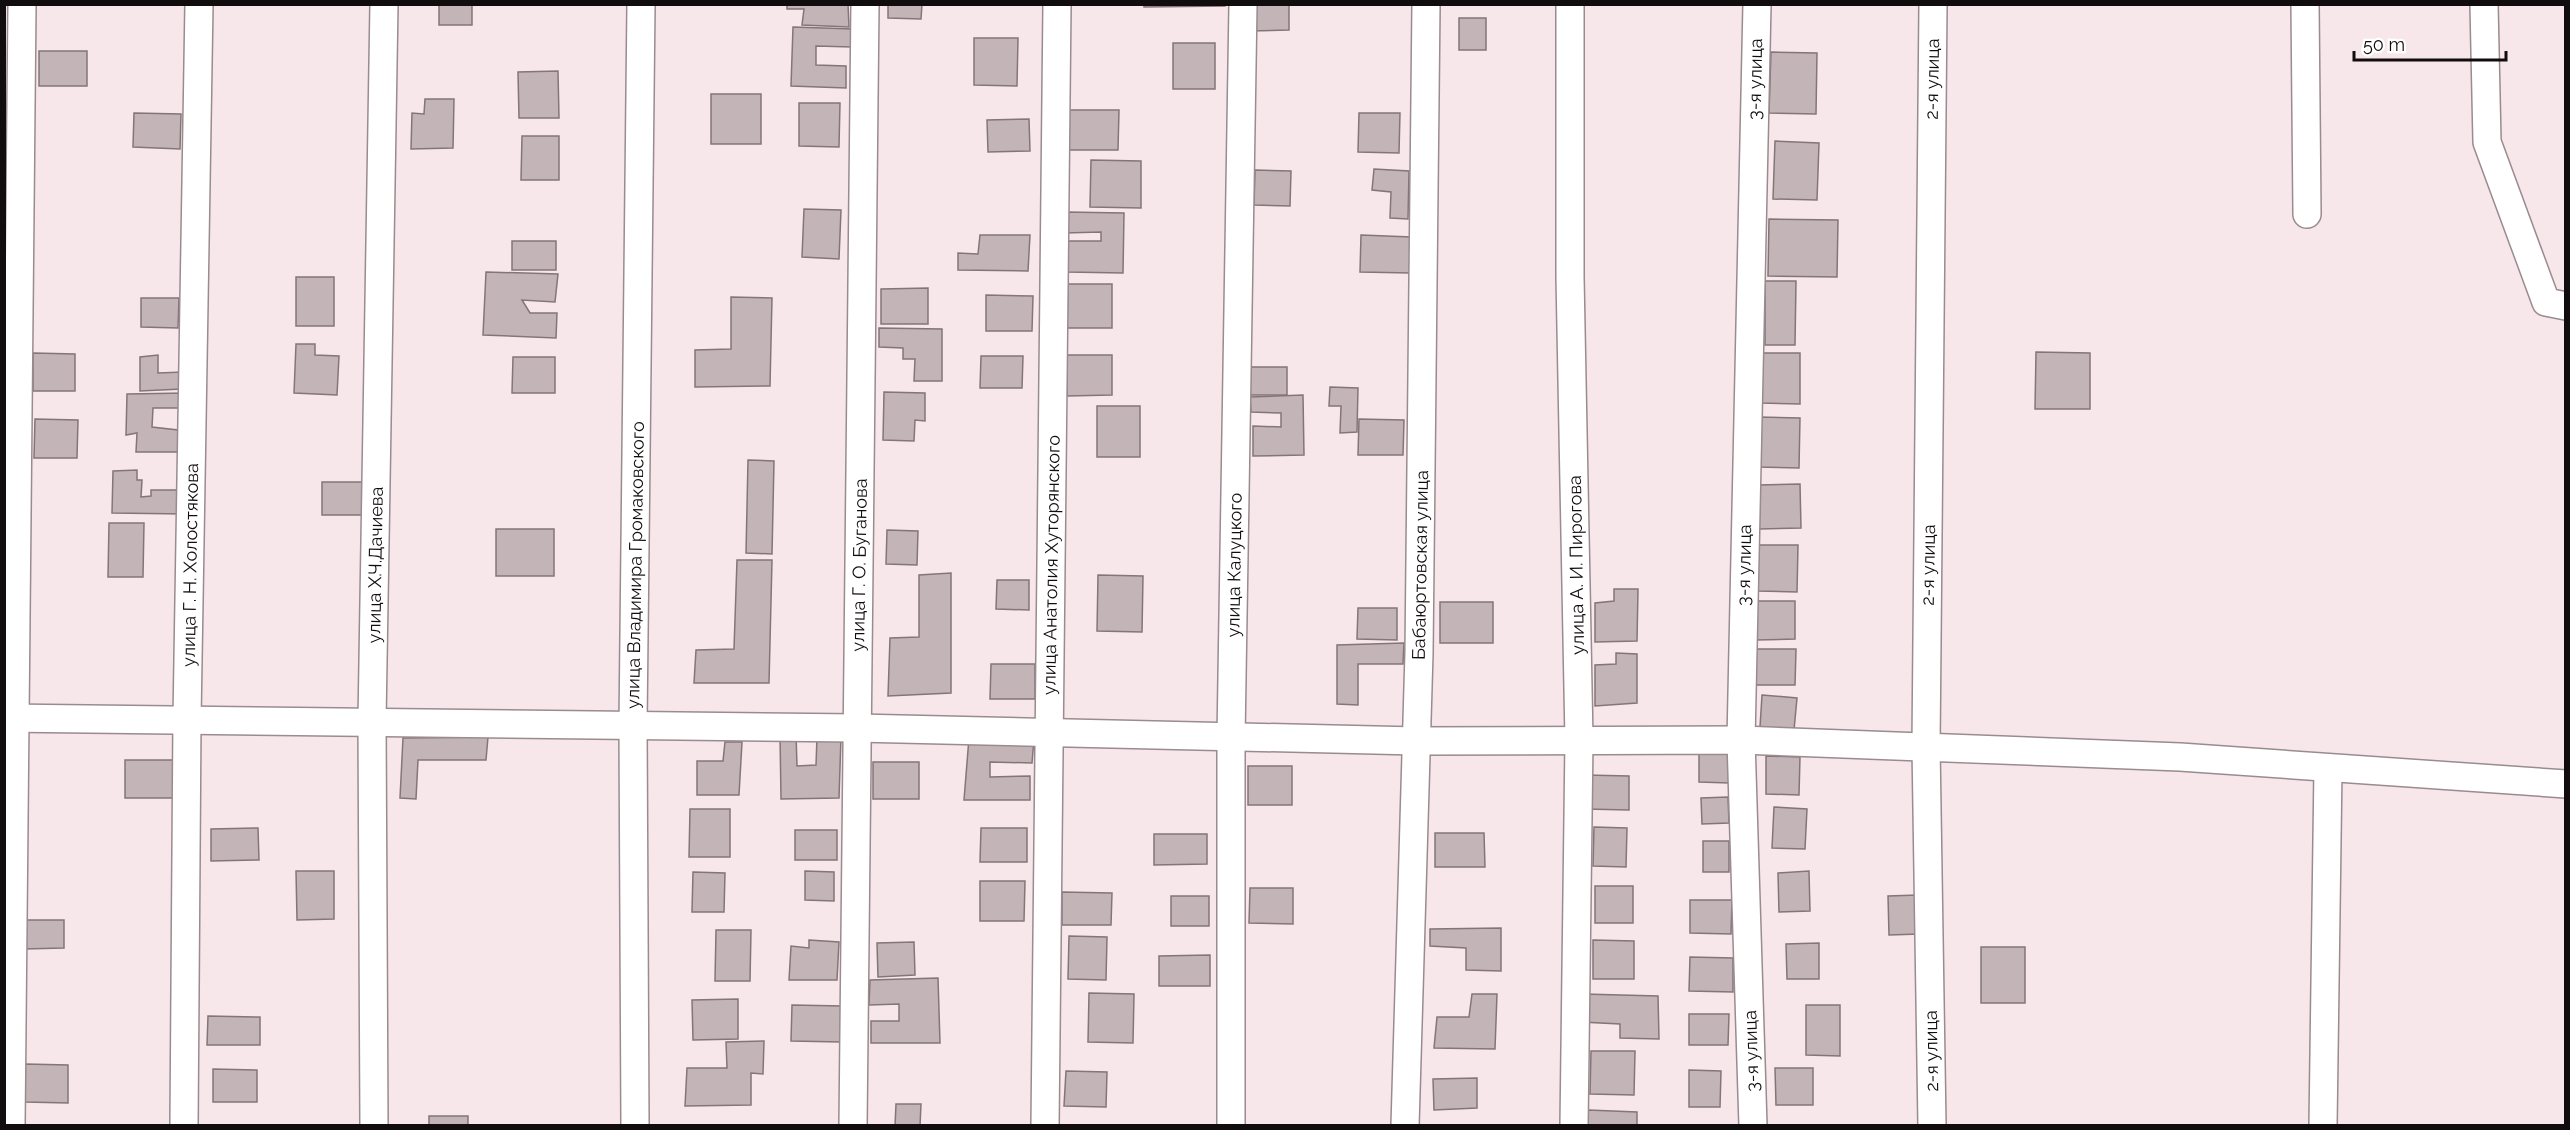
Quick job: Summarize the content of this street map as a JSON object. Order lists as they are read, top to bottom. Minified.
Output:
{"streets":{"street":["3-я улица","2-я улица","улица Г. Н. Холостякова","улица Х.Ч.Дачиева","улица Владимира Громаковского","улица Г. О. Буганова","улица Анатолия Хуторянского","улица Калуцкого","Бабаюртовская улица","улица А. И. Пирогова"]},"scale_bar":"50 m"}
